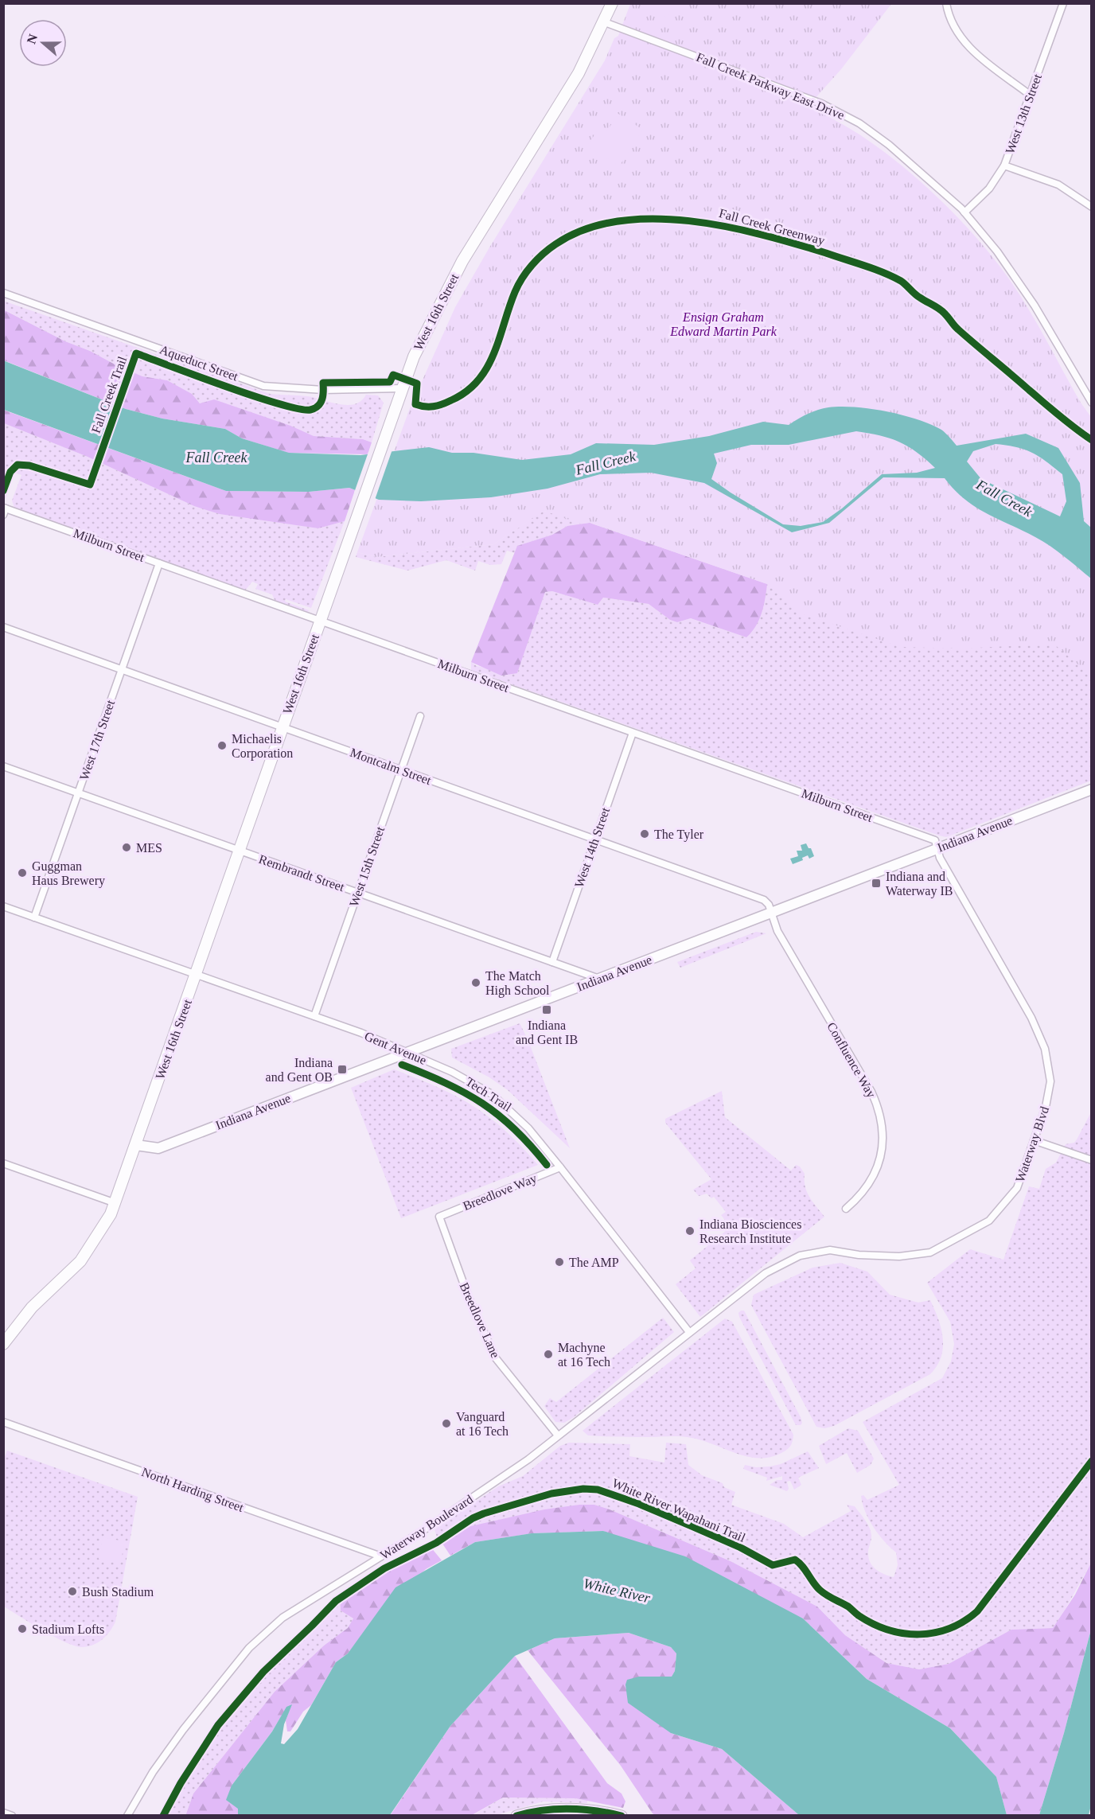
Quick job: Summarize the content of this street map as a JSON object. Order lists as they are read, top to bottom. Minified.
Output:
{"streets":{"main road":["West 16th Street","Indiana Avenue"],"street":["Fall Creek Parkway East Drive","West 13th Street","Aqueduct Street","Milburn Street","West 17th Street","Montcalm Street","West 14th Street","West 15th Street","Rembrandt Street","Gent Avenue","Confluence Way","Waterway Blvd","Breedlove Way","Breedlove Lane","North Harding Street","Waterway Boulevard"],"cycle path":["Fall Creek Greenway","Tech Trail","White River Wapahani Trail"]},"crossings":[["Fall Creek Parkway East Drive","West 13th Street"],["Fall Creek Parkway East Drive","West 16th Street"],["West 16th Street","Aqueduct Street"],["West 16th Street","Milburn Street"],["West 16th Street","Montcalm Street"],["West 16th Street","Indiana Avenue"],["West 16th Street","Rembrandt Street"],["West 16th Street","Gent Avenue"],["Milburn Street","West 17th Street"],["Milburn Street","Indiana Avenue"],["Milburn Street","West 14th Street"],["Milburn Street","Waterway Blvd"],["West 17th Street","Montcalm Street"],["West 17th Street","Rembrandt Street"],["West 17th Street","Gent Avenue"],["Montcalm Street","Indiana Avenue"],["Montcalm Street","West 14th Street"],["Montcalm Street","West 15th Street"],["Montcalm Street","Confluence Way"],["Indiana Avenue","Rembrandt Street"],["Indiana Avenue","Gent Avenue"],["Indiana Avenue","Confluence Way"],["Indiana Avenue","Waterway Blvd"],["West 14th Street","Rembrandt Street"],["West 15th Street","Rembrandt Street"],["West 15th Street","Gent Avenue"],["Gent Avenue","Breedlove Way"],["Gent Avenue","Waterway Boulevard"],["Waterway Blvd","Waterway Boulevard"],["Breedlove Way","Breedlove Lane"],["Breedlove Lane","Waterway Boulevard"],["North Harding Street","Waterway Boulevard"]],"water":["Fall Creek","White River"],"parks":["Ensign Graham Edward Martin Park"],"places":{"other":["Michaelis Corporation","The Tyler","MES","Guggman Haus Brewery","The Match High School","Indiana Biosciences Research Institute","The AMP","Machyne at 16 Tech","Vanguard at 16 Tech","Bush Stadium","Stadium Lofts"],"transit":["Indiana and Waterway IB","Indiana and Gent IB","Indiana and Gent OB"]},"north":"left"}
